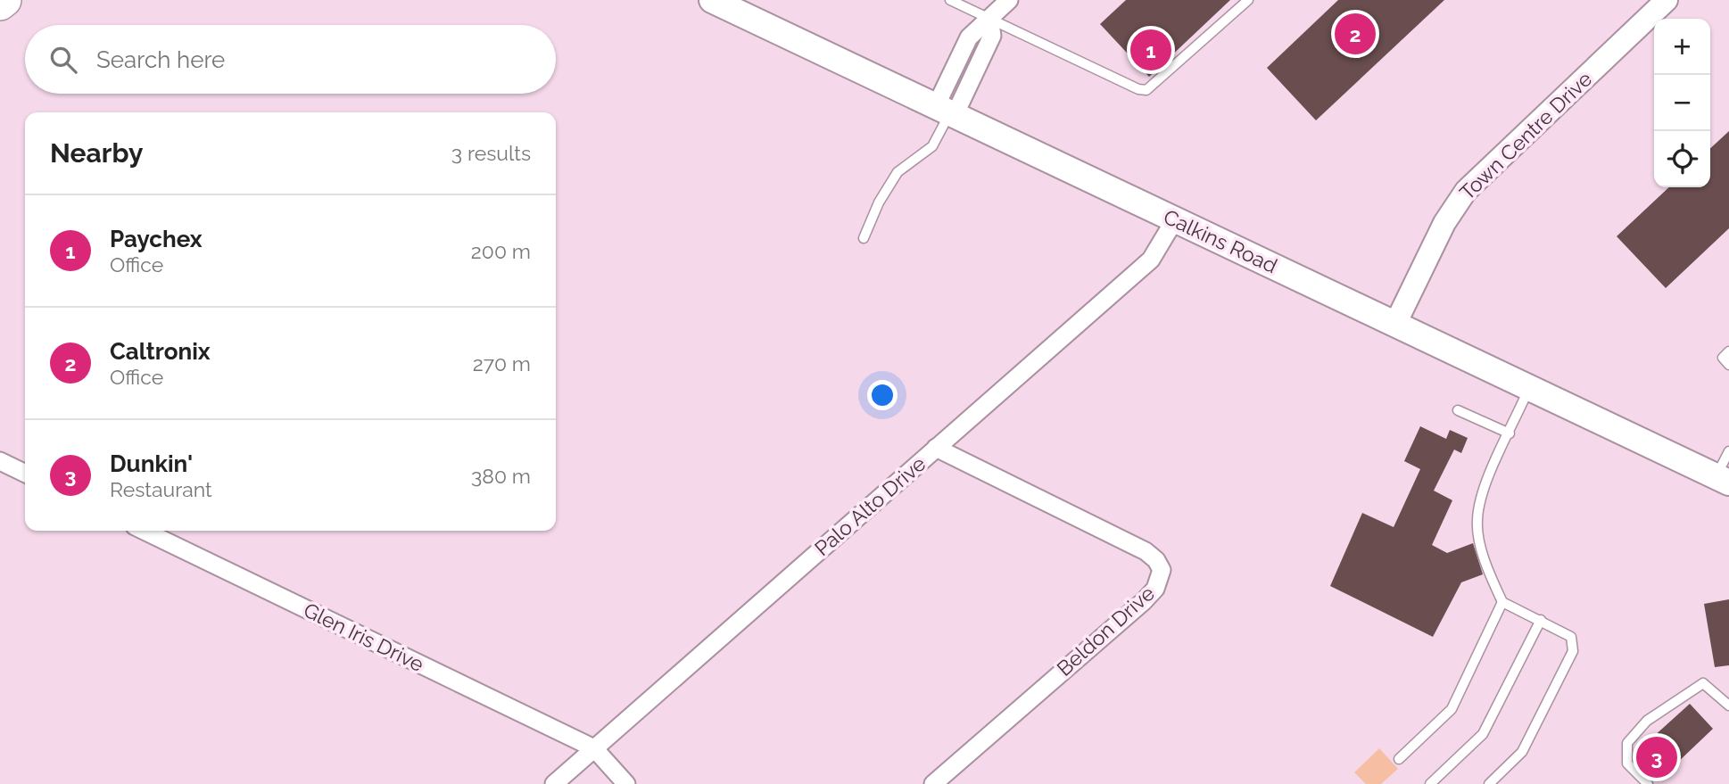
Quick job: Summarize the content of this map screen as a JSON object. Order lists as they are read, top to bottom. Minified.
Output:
{"streets":{"main road":["Calkins Road"],"street":["Town Centre Drive","Palo Alto Drive","Beldon Drive","Glen Iris Drive"]},"crossings":[["Town Centre Drive","Calkins Road"],["Calkins Road","Palo Alto Drive"],["Palo Alto Drive","Beldon Drive"],["Palo Alto Drive","Glen Iris Drive"]],"page":{"pins":["2","1","3"],"map_buttons":["+","−"],"search":"Search here","heading":["Nearby","3 results"],"list":[{"mark":"1","name":"Paychex","note":"Office","value":"200 m"},{"mark":"2","name":"Caltronix","note":"Office","value":"270 m"},{"mark":"3","name":"Dunkin'","note":"Restaurant","value":"380 m"}]}}
